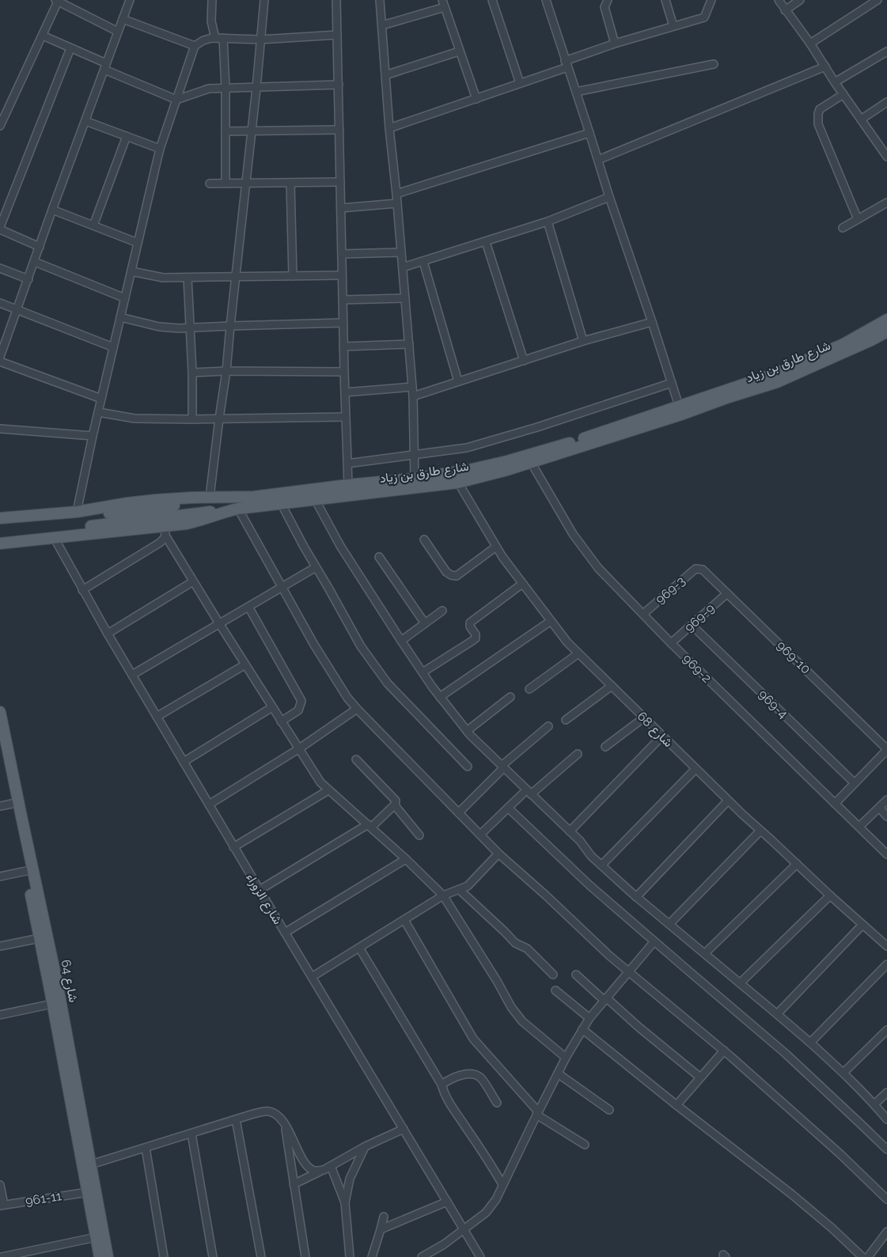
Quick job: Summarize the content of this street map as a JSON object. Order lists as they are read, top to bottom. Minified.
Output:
{"streets":{"main road":["شارع طارق بن زياد","شارع 64"],"street":["969-3","969-9","969-10","969-2","969-4","شارع 68","شارع الزوراء","961-11"]},"crossings":[["شارع طارق بن زياد","969-2"],["شارع طارق بن زياد","شارع 68"],["شارع طارق بن زياد","شارع الزوراء"],["969-3","969-10"],["969-3","969-2"],["969-9","969-10"],["969-9","969-2"],["969-9","969-4"],["شارع 64","961-11"]]}
